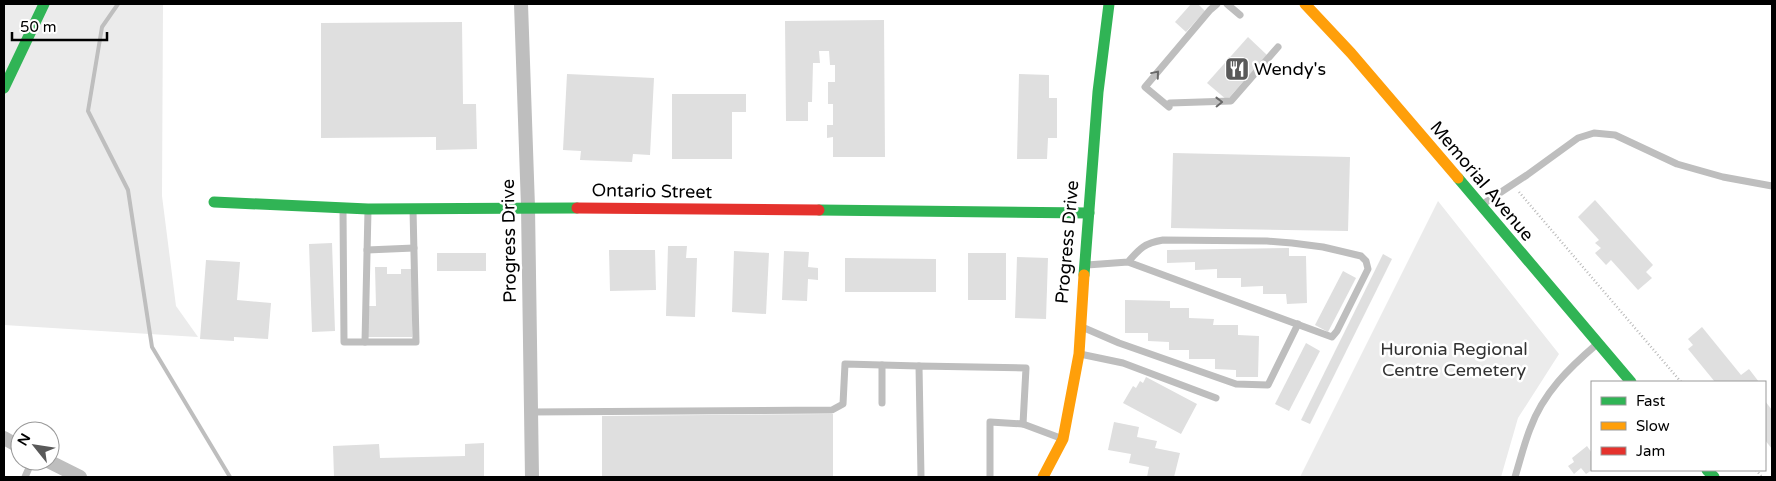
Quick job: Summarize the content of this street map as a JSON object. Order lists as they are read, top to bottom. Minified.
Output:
{"streets":{"main road":["Memorial Avenue","Ontario Street","Progress Drive"]},"crossings":[["Ontario Street","Progress Drive"]],"parks":["Huronia Regional Centre Cemetery"],"places":{"restaurant":["Wendy's"]},"legend":["Fast","Slow","Jam"],"scale_bar":"50 m","north":"top left"}
